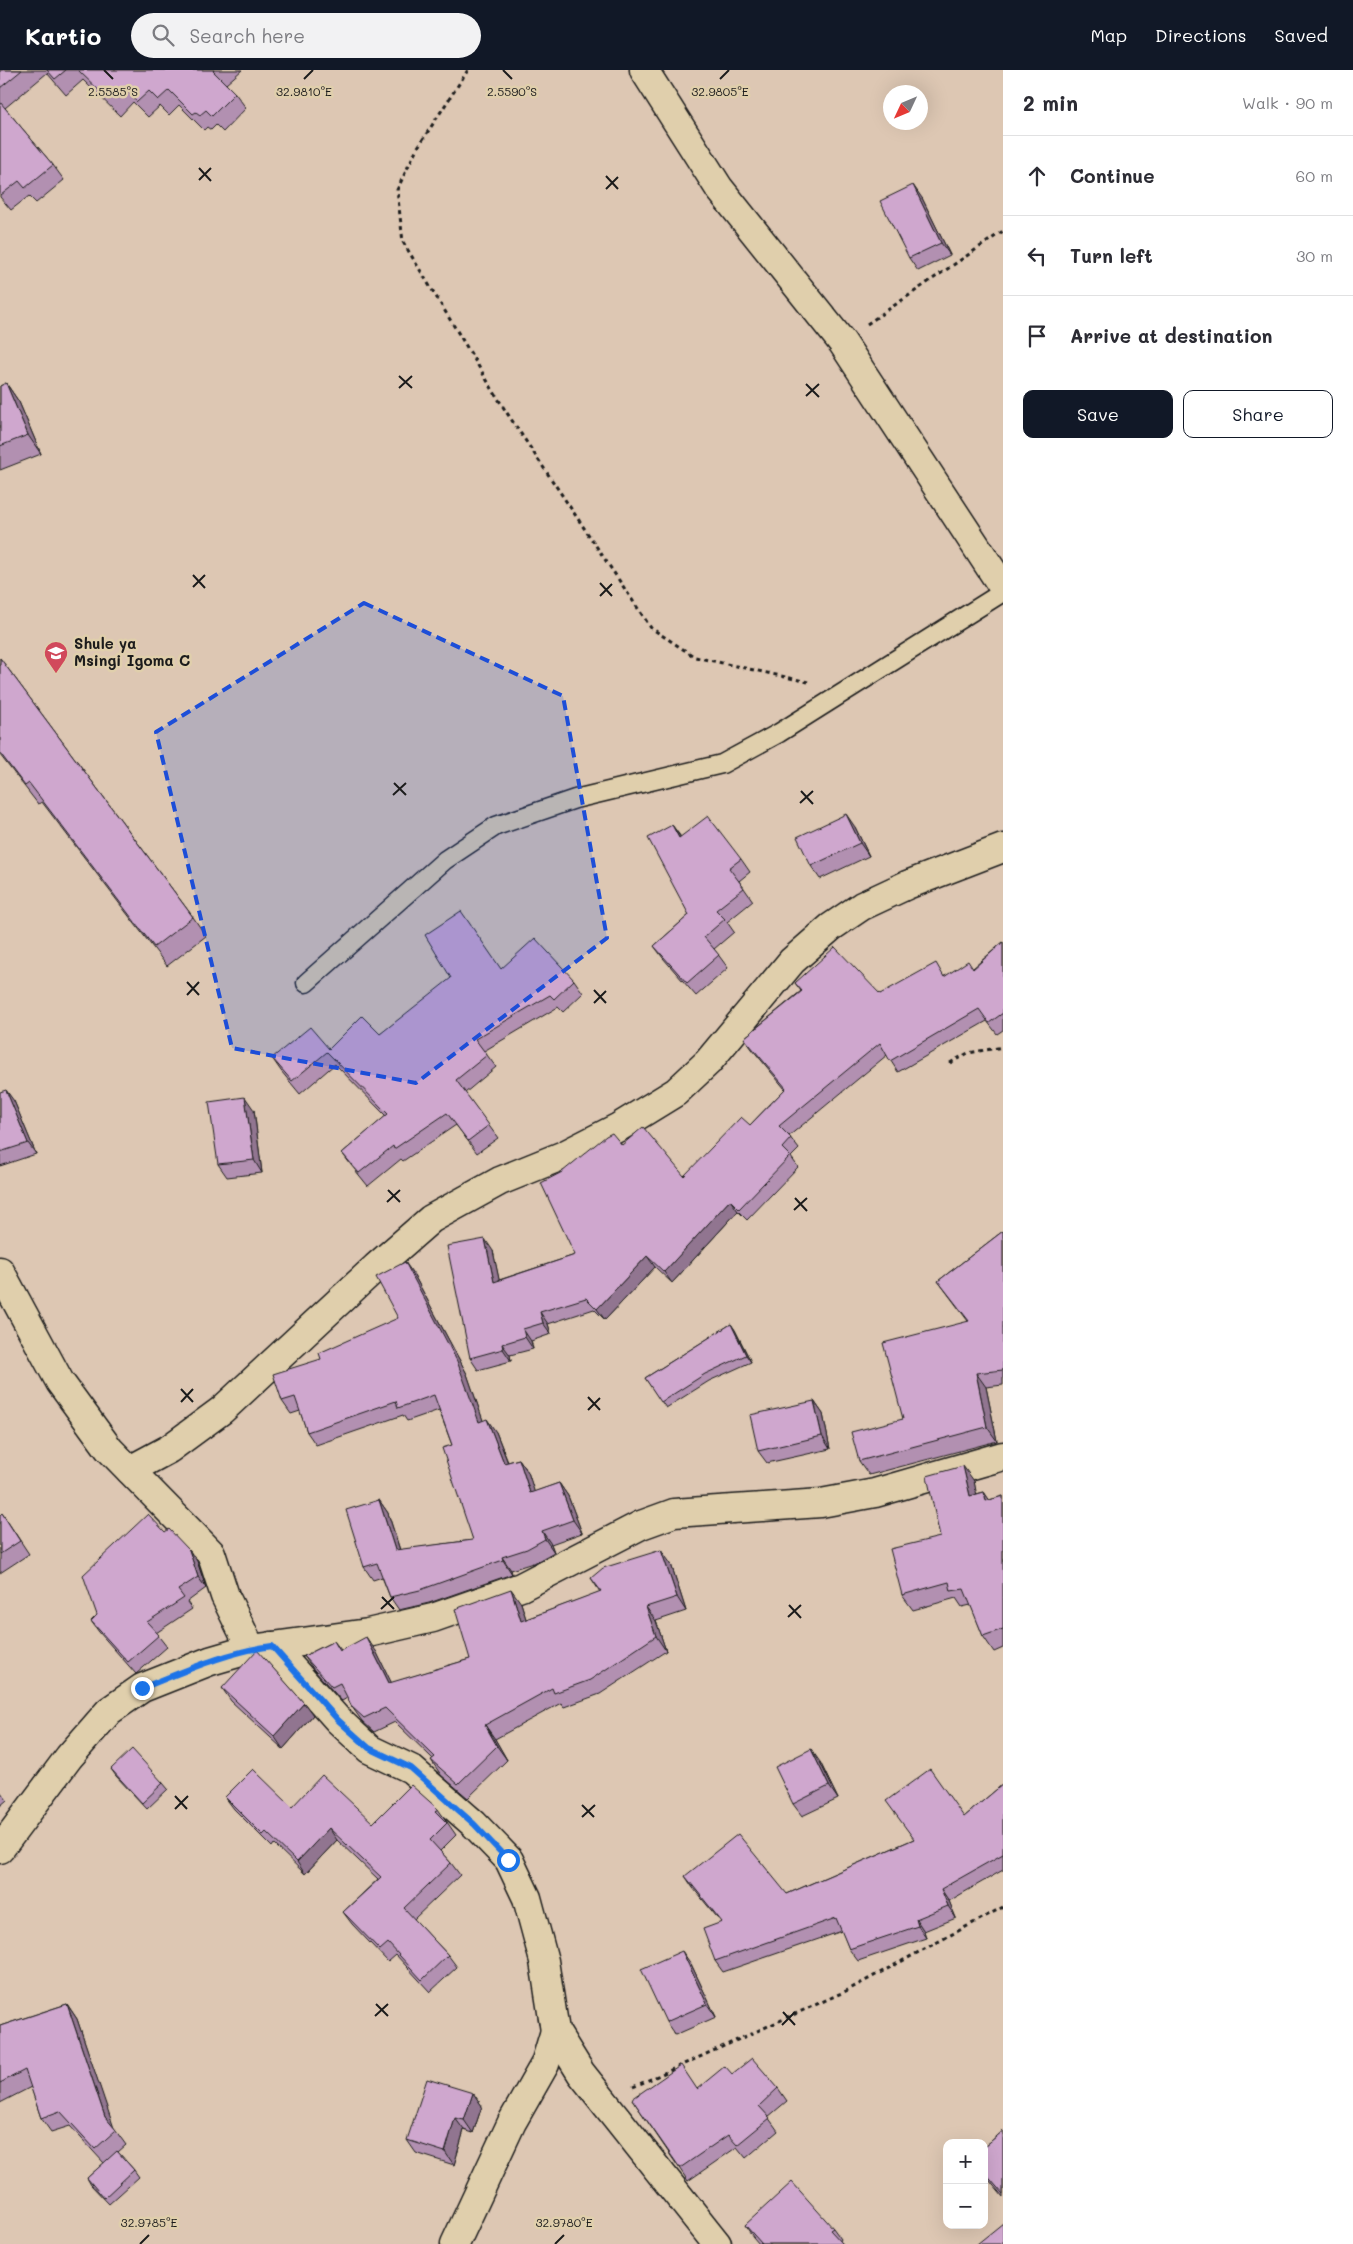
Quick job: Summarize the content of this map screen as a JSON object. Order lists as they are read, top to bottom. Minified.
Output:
{"places":{"school or university":["Shule ya Msingi Igoma C"]},"north":"bottom left","page":{"header":"Kartio","search":"Search here","nav":["Map","Directions","Saved"],"heading":["2 min","Walk · 90 m"],"list":[["Continue","60 m"],["Turn left","30 m"],"Arrive at destination"],"buttons":["Save","Share"],"map_buttons":["+","−"]},"coordinates":["32.9810°E","32.9805°E","2.5585°S","2.5590°S","32.9785°E","32.9780°E"]}
